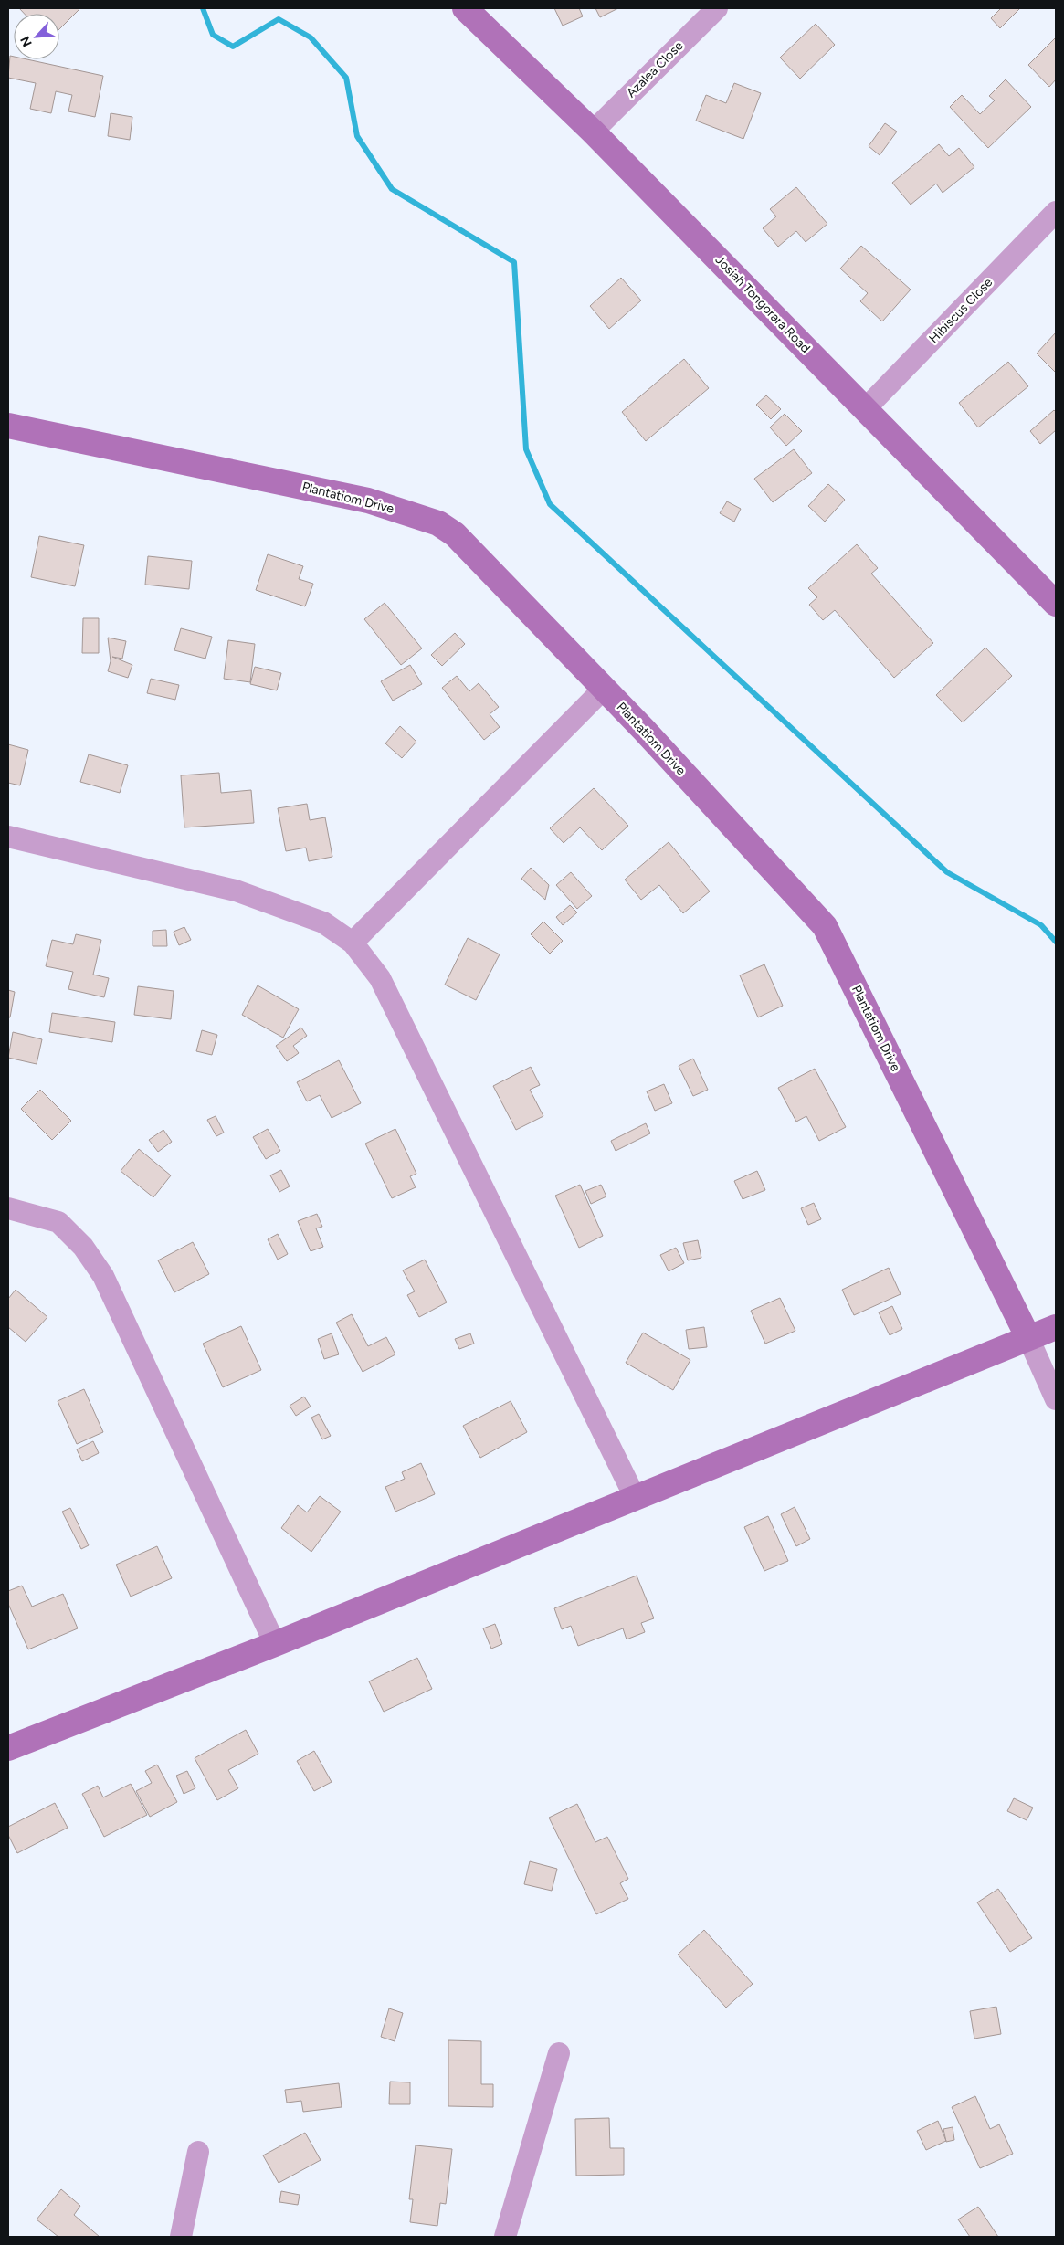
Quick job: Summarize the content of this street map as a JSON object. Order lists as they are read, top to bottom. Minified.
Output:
{"streets":{"street":["Azalea Close","Josiah Tongorara Road","Hibiscus Close","Plantatiom Drive"]},"crossings":[["Azalea Close","Josiah Tongorara Road"],["Josiah Tongorara Road","Hibiscus Close"]],"north":"bottom left"}
